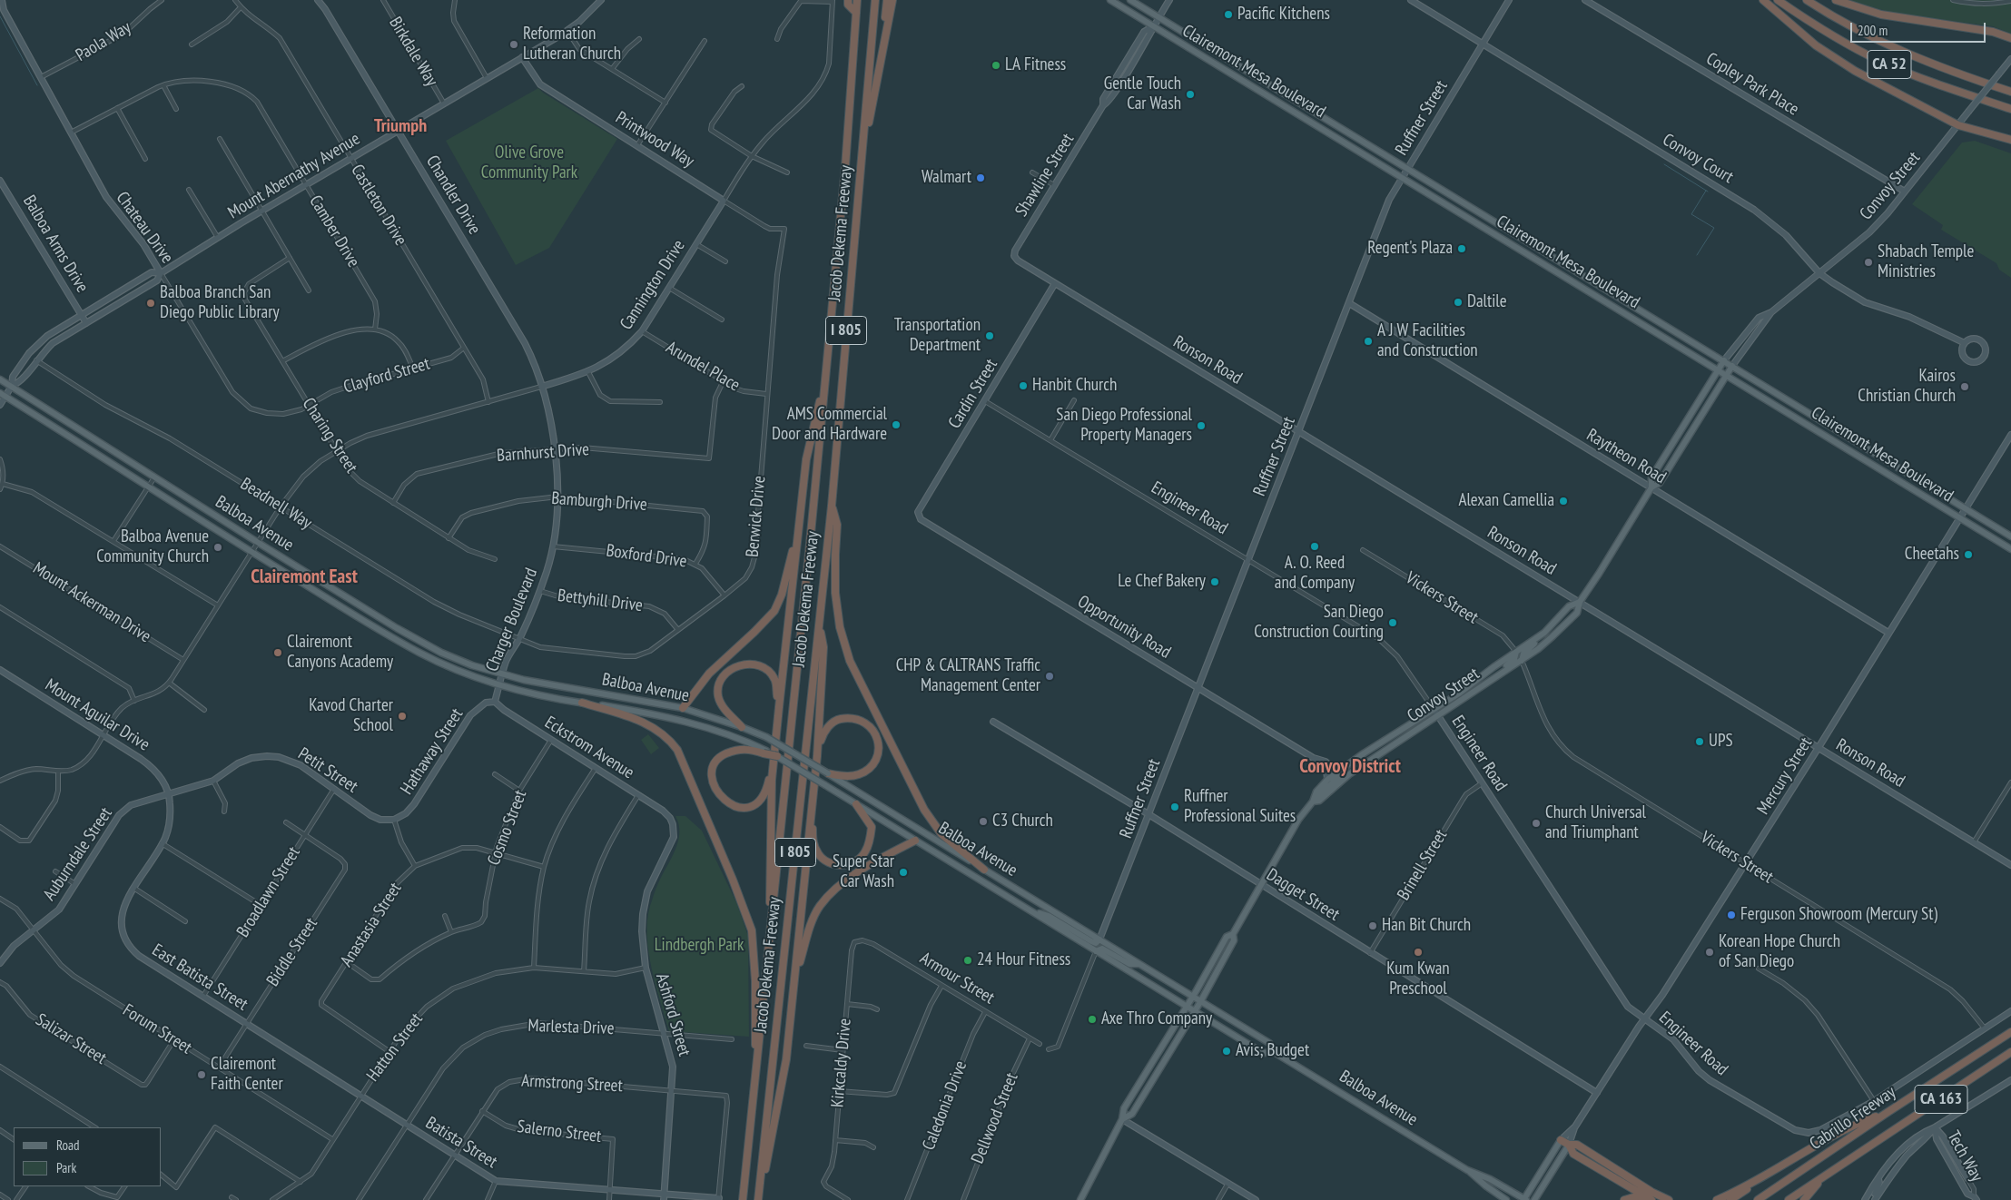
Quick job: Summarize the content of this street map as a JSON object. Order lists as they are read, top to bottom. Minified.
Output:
{"streets":{"highway":["CA 52","Jacob Dekema Freeway","I 805","CA 163","Cabrillo Freeway"],"main road":["Clairemont Mesa Boulevard","Convoy Street","Balboa Avenue","Mercury Street"],"street":["Paola Way","Birkdale Way","Copley Park Place","Ruffner Street","Printwood Way","Convoy Court","Shawline Street","Mount Abernathy Avenue","Chandler Drive","Castleton Drive","Chateau Drive","Camber Drive","Balboa Arms Drive","Cannington Drive","Ronson Road","Arundel Place","Clayford Street","Cardin Street","Charing Street","Barnhurst Drive","Raytheon Road","Bamburgh Drive","Beadnell Way","Engineer Road","Berwick Drive","Boxford Drive","Vickers Street","Bettyhill Drive","Mount Ackerman Drive","Charger Boulevard","Opportunity Road","Mount Aguilar Drive","Eckstrom Avenue","Hathaway Street","Petit Street","Cosmo Street","Auburndale Street","Brinell Street","Broadlawn Street","Dagget Street","Anastasia Street","Biddle Street","East Batista Street","Armour Street","Ashford Street","Marlesta Drive","Forum Street","Salizar Street","Hatton Street","Kirkcaldy Drive","Armstrong Street","Caledonia Drive","Dellwood Street","Salerno Street","Batista Street","Tech Way"]},"crossings":[["Paola Way","Chateau Drive"],["Birkdale Way","Mount Abernathy Avenue"],["Clairemont Mesa Boulevard","Ruffner Street"],["Clairemont Mesa Boulevard","Shawline Street"],["Clairemont Mesa Boulevard","Convoy Street"],["Clairemont Mesa Boulevard","Mercury Street"],["Copley Park Place","Convoy Street"],["Ruffner Street","Convoy Court"],["Ruffner Street","Ronson Road"],["Ruffner Street","Raytheon Road"],["Ruffner Street","Engineer Road"],["Ruffner Street","Balboa Avenue"],["Ruffner Street","Opportunity Road"],["Ruffner Street","Dagget Street"],["Printwood Way","Mount Abernathy Avenue"],["Printwood Way","Cannington Drive"],["Printwood Way","Berwick Drive"],["Convoy Court","Convoy Street"],["Shawline Street","Ronson Road"],["Mount Abernathy Avenue","Chandler Drive"],["Mount Abernathy Avenue","Castleton Drive"],["Mount Abernathy Avenue","Chateau Drive"],["Mount Abernathy Avenue","Camber Drive"],["Mount Abernathy Avenue","Balboa Arms Drive"],["Mount Abernathy Avenue","Beadnell Way"],["Mount Abernathy Avenue","Balboa Avenue"],["Convoy Street","Ronson Road"],["Convoy Street","Raytheon Road"],["Convoy Street","Engineer Road"],["Convoy Street","Balboa Avenue"],["Convoy Street","Vickers Street"],["Convoy Street","Dagget Street"],["Chandler Drive","Cannington Drive"],["Chandler Drive","Charger Boulevard"],["Castleton Drive","Cannington Drive"],["Castleton Drive","Clayford Street"],["Chateau Drive","Camber Drive"],["Chateau Drive","Clayford Street"],["Chateau Drive","Charing Street"],["Cannington Drive","Arundel Place"],["Cannington Drive","Charing Street"],["Cannington Drive","Beadnell Way"],["Cannington Drive","Balboa Avenue"],["Cannington Drive","Mount Ackerman Drive"],["Cannington Drive","Charger Boulevard"],["Ronson Road","Cardin Street"],["Ronson Road","Mercury Street"],["Arundel Place","Barnhurst Drive"],["Arundel Place","Berwick Drive"],["Clayford Street","Charing Street"],["Cardin Street","Engineer Road"],["Cardin Street","Opportunity Road"],["Charing Street","Barnhurst Drive"],["Charing Street","Bamburgh Drive"],["Barnhurst Drive","Charger Boulevard"],["Raytheon Road","Mercury Street"],["Bamburgh Drive","Boxford Drive"],["Bamburgh Drive","Charger Boulevard"],["Beadnell Way","Berwick Drive"],["Beadnell Way","Charger Boulevard"],["Engineer Road","Mercury Street"],["Engineer Road","Brinell Street"],["Berwick Drive","Boxford Drive"],["Berwick Drive","Bettyhill Drive"],["Berwick Drive","Charger Boulevard"],["Balboa Avenue","Charger Boulevard"],["Balboa Avenue","Mercury Street"],["Boxford Drive","Charger Boulevard"],["Vickers Street","Mercury Street"],["Bettyhill Drive","Charger Boulevard"],["Charger Boulevard","Eckstrom Avenue"],["Charger Boulevard","Hathaway Street"],["Mount Aguilar Drive","Petit Street"],["Mount Aguilar Drive","Auburndale Street"],["Mount Aguilar Drive","East Batista Street"],["Eckstrom Avenue","Hathaway Street"],["Eckstrom Avenue","Cosmo Street"],["Eckstrom Avenue","Ashford Street"],["Hathaway Street","Petit Street"],["Petit Street","Auburndale Street"],["Petit Street","Broadlawn Street"],["Petit Street","East Batista Street"],["Mercury Street","Dagget Street"],["Cosmo Street","Anastasia Street"],["Auburndale Street","East Batista Street"],["Auburndale Street","Forum Street"],["Brinell Street","Dagget Street"],["Broadlawn Street","Biddle Street"],["Broadlawn Street","East Batista Street"],["Anastasia Street","Hatton Street"],["Biddle Street","East Batista Street"],["Biddle Street","Forum Street"],["Biddle Street","Batista Street"],["East Batista Street","Batista Street"],["Armour Street","Kirkcaldy Drive"],["Armour Street","Caledonia Drive"],["Armour Street","Dellwood Street"],["Ashford Street","Marlesta Drive"],["Ashford Street","Hatton Street"],["Ashford Street","Armstrong Street"],["Ashford Street","Batista Street"],["Marlesta Drive","Batista Street"],["Forum Street","Salizar Street"],["Forum Street","Hatton Street"],["Hatton Street","Batista Street"],["Armstrong Street","Salerno Street"],["Armstrong Street","Batista Street"],["Salerno Street","Batista Street"]],"districts":["Triumph","Clairemont East","Convoy District"],"parks":["Olive Grove Community Park","Lindbergh Park"],"places":["Pacific Kitchens","Reformation Lutheran Church","LA Fitness","Gentle Touch Car Wash","Walmart","Regent's Plaza","Shabach Temple Ministries","Daltile","Balboa Branch San Diego Public Library","Transportation Department","A J W Facilities and Construction","Hanbit Church","Kairos Christian Church","AMS Commercial Door and Hardware","San Diego Professional Property Managers","Alexan Camellia","A. O. Reed and Company","Balboa Avenue Community Church","Cheetahs","Le Chef Bakery","San Diego Construction Courting","Clairemont Canyons Academy","CHP & CALTRANS Traffic Management Center","Kavod Charter School","UPS","Ruffner Professional Suites","C3 Church","Church Universal and Triumphant","Super Star Car Wash","Ferguson Showroom (Mercury St)","Han Bit Church","Kum Kwan Preschool","Korean Hope Church of San Diego","24 Hour Fitness","Axe Thro Company","Avis; Budget","Clairemont Faith Center"],"legend":["Road","Park"],"scale_bar":"200 m"}
